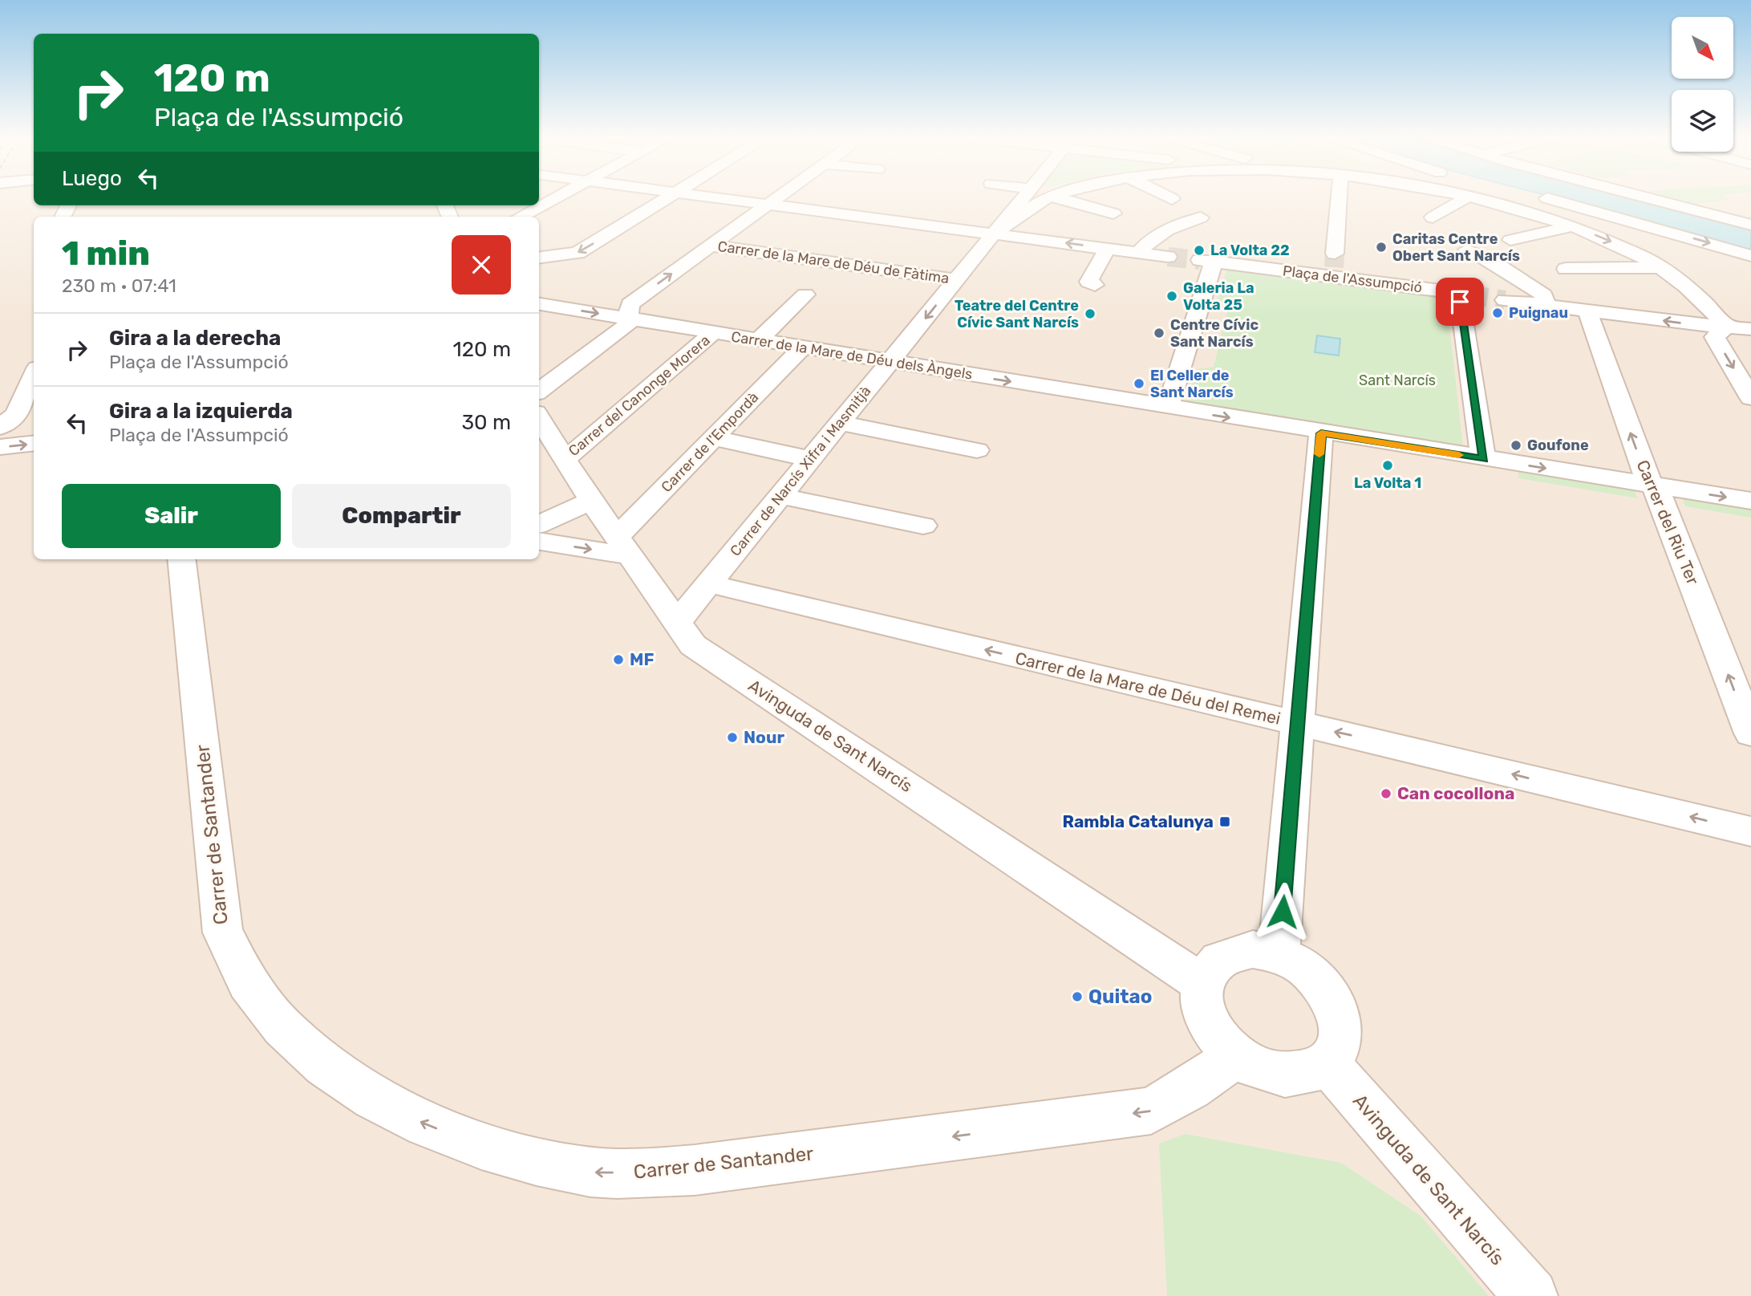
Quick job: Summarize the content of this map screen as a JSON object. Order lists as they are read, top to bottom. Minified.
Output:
{"streets":{"street":["Carrer de la Mare de Déu de Fàtima","Plaça de l'Assumpció","Carrer de la Mare de Déu dels Àngels","Carrer del Canonge Morera","Carrer de l'Empordà","Carrer de Narcís Xifra i Masmitjà","Carrer del Riu Ter","Carrer de la Mare de Déu del Remei","Avinguda de Sant Narcís","Carrer de Santander"]},"crossings":[["Carrer de la Mare de Déu de Fàtima","Carrer de Narcís Xifra i Masmitjà"],["Plaça de l'Assumpció","Carrer de la Mare de Déu dels Àngels"],["Carrer de la Mare de Déu dels Àngels","Carrer del Canonge Morera"],["Carrer de la Mare de Déu dels Àngels","Carrer de l'Empordà"],["Carrer de la Mare de Déu dels Àngels","Carrer de Narcís Xifra i Masmitjà"],["Carrer del Canonge Morera","Avinguda de Sant Narcís"],["Carrer de l'Empordà","Avinguda de Sant Narcís"],["Carrer de Narcís Xifra i Masmitjà","Carrer de la Mare de Déu del Remei"],["Carrer de Narcís Xifra i Masmitjà","Avinguda de Sant Narcís"],["Avinguda de Sant Narcís","Carrer de Santander"]],"one_way":["Carrer del Riu Ter"],"parks":["Sant Narcís"],"places":{"other":["Caritas Centre Obert Sant Narcís","La Volta 22","Galeria La Volta 25","Puignau","Teatre del Centre Cívic Sant Narcís","Centre Cívic Sant Narcís","El Celler de Sant Narcís","Goufone","La Volta 1","MF","Nour","Can cocollona","Quitao"],"transit":["Rambla Catalunya"]},"north":"bottom right","page":{"turn":["120 m","Plaça de l'Assumpció"],"then":"Luego","heading":["1 min","230 m · 07:41"],"list":[{"name":"Gira a la derecha","note":"Plaça de l'Assumpció","value":"120 m"},{"name":"Gira a la izquierda","note":"Plaça de l'Assumpció","value":"30 m"}],"buttons":["Salir","Compartir"]}}
